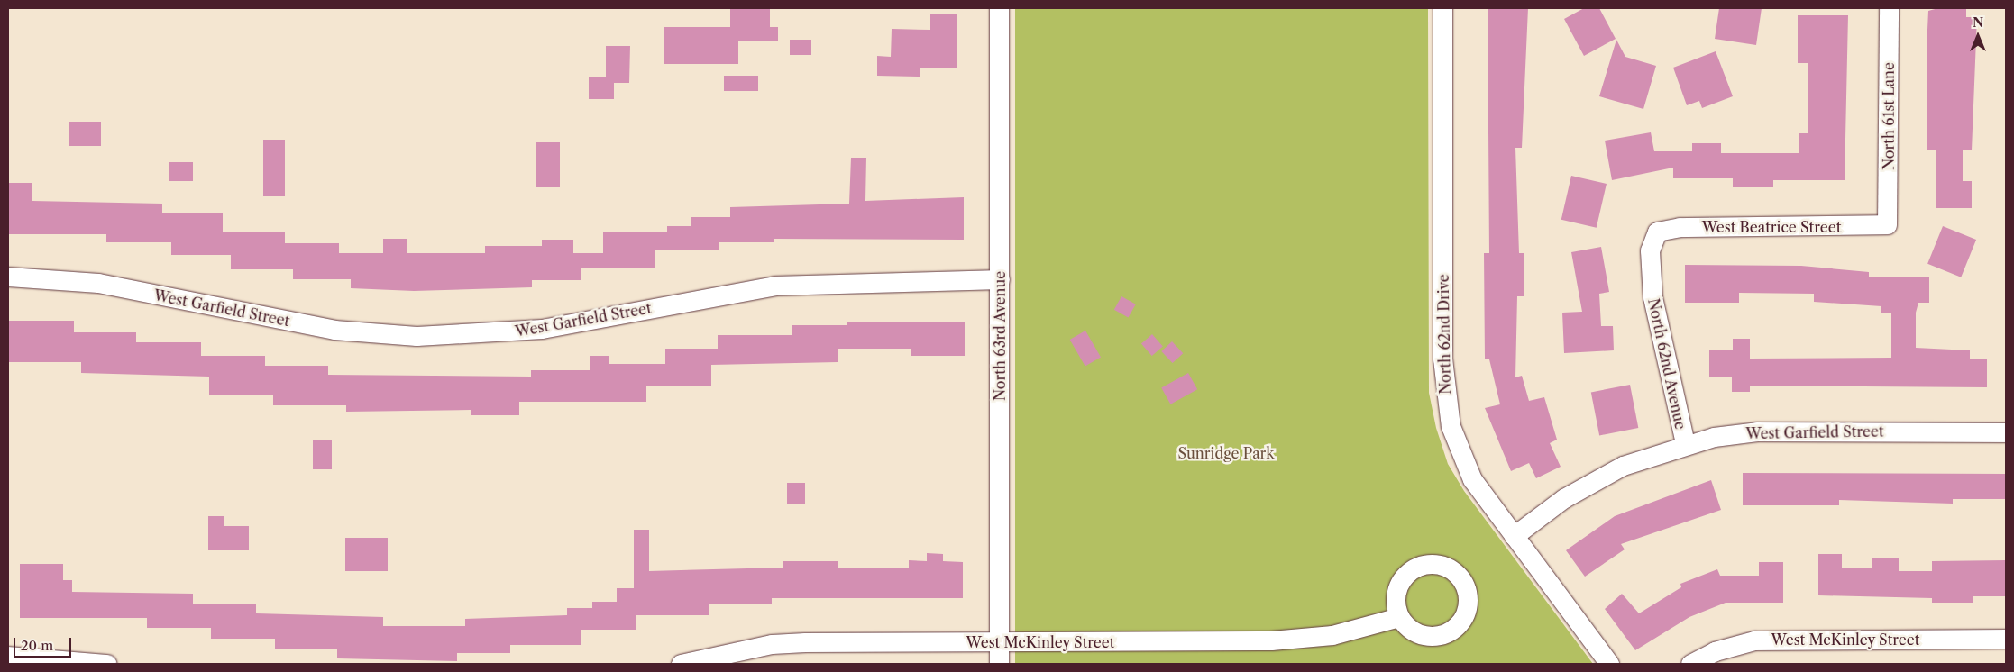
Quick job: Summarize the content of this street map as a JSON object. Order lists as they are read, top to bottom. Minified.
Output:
{"streets":{"street":["North 61st Lane","West Beatrice Street","West Garfield Street","North 62nd Drive","North 63rd Avenue","North 62nd Avenue","West McKinley Street"]},"crossings":[["North 61st Lane","West Beatrice Street"],["West Beatrice Street","North 62nd Avenue"],["West Garfield Street","North 62nd Drive"],["West Garfield Street","North 63rd Avenue"],["West Garfield Street","North 62nd Avenue"],["North 63rd Avenue","West McKinley Street"]],"parks":["Sunridge Park"],"scale_bar":"20 m","north":"top"}
